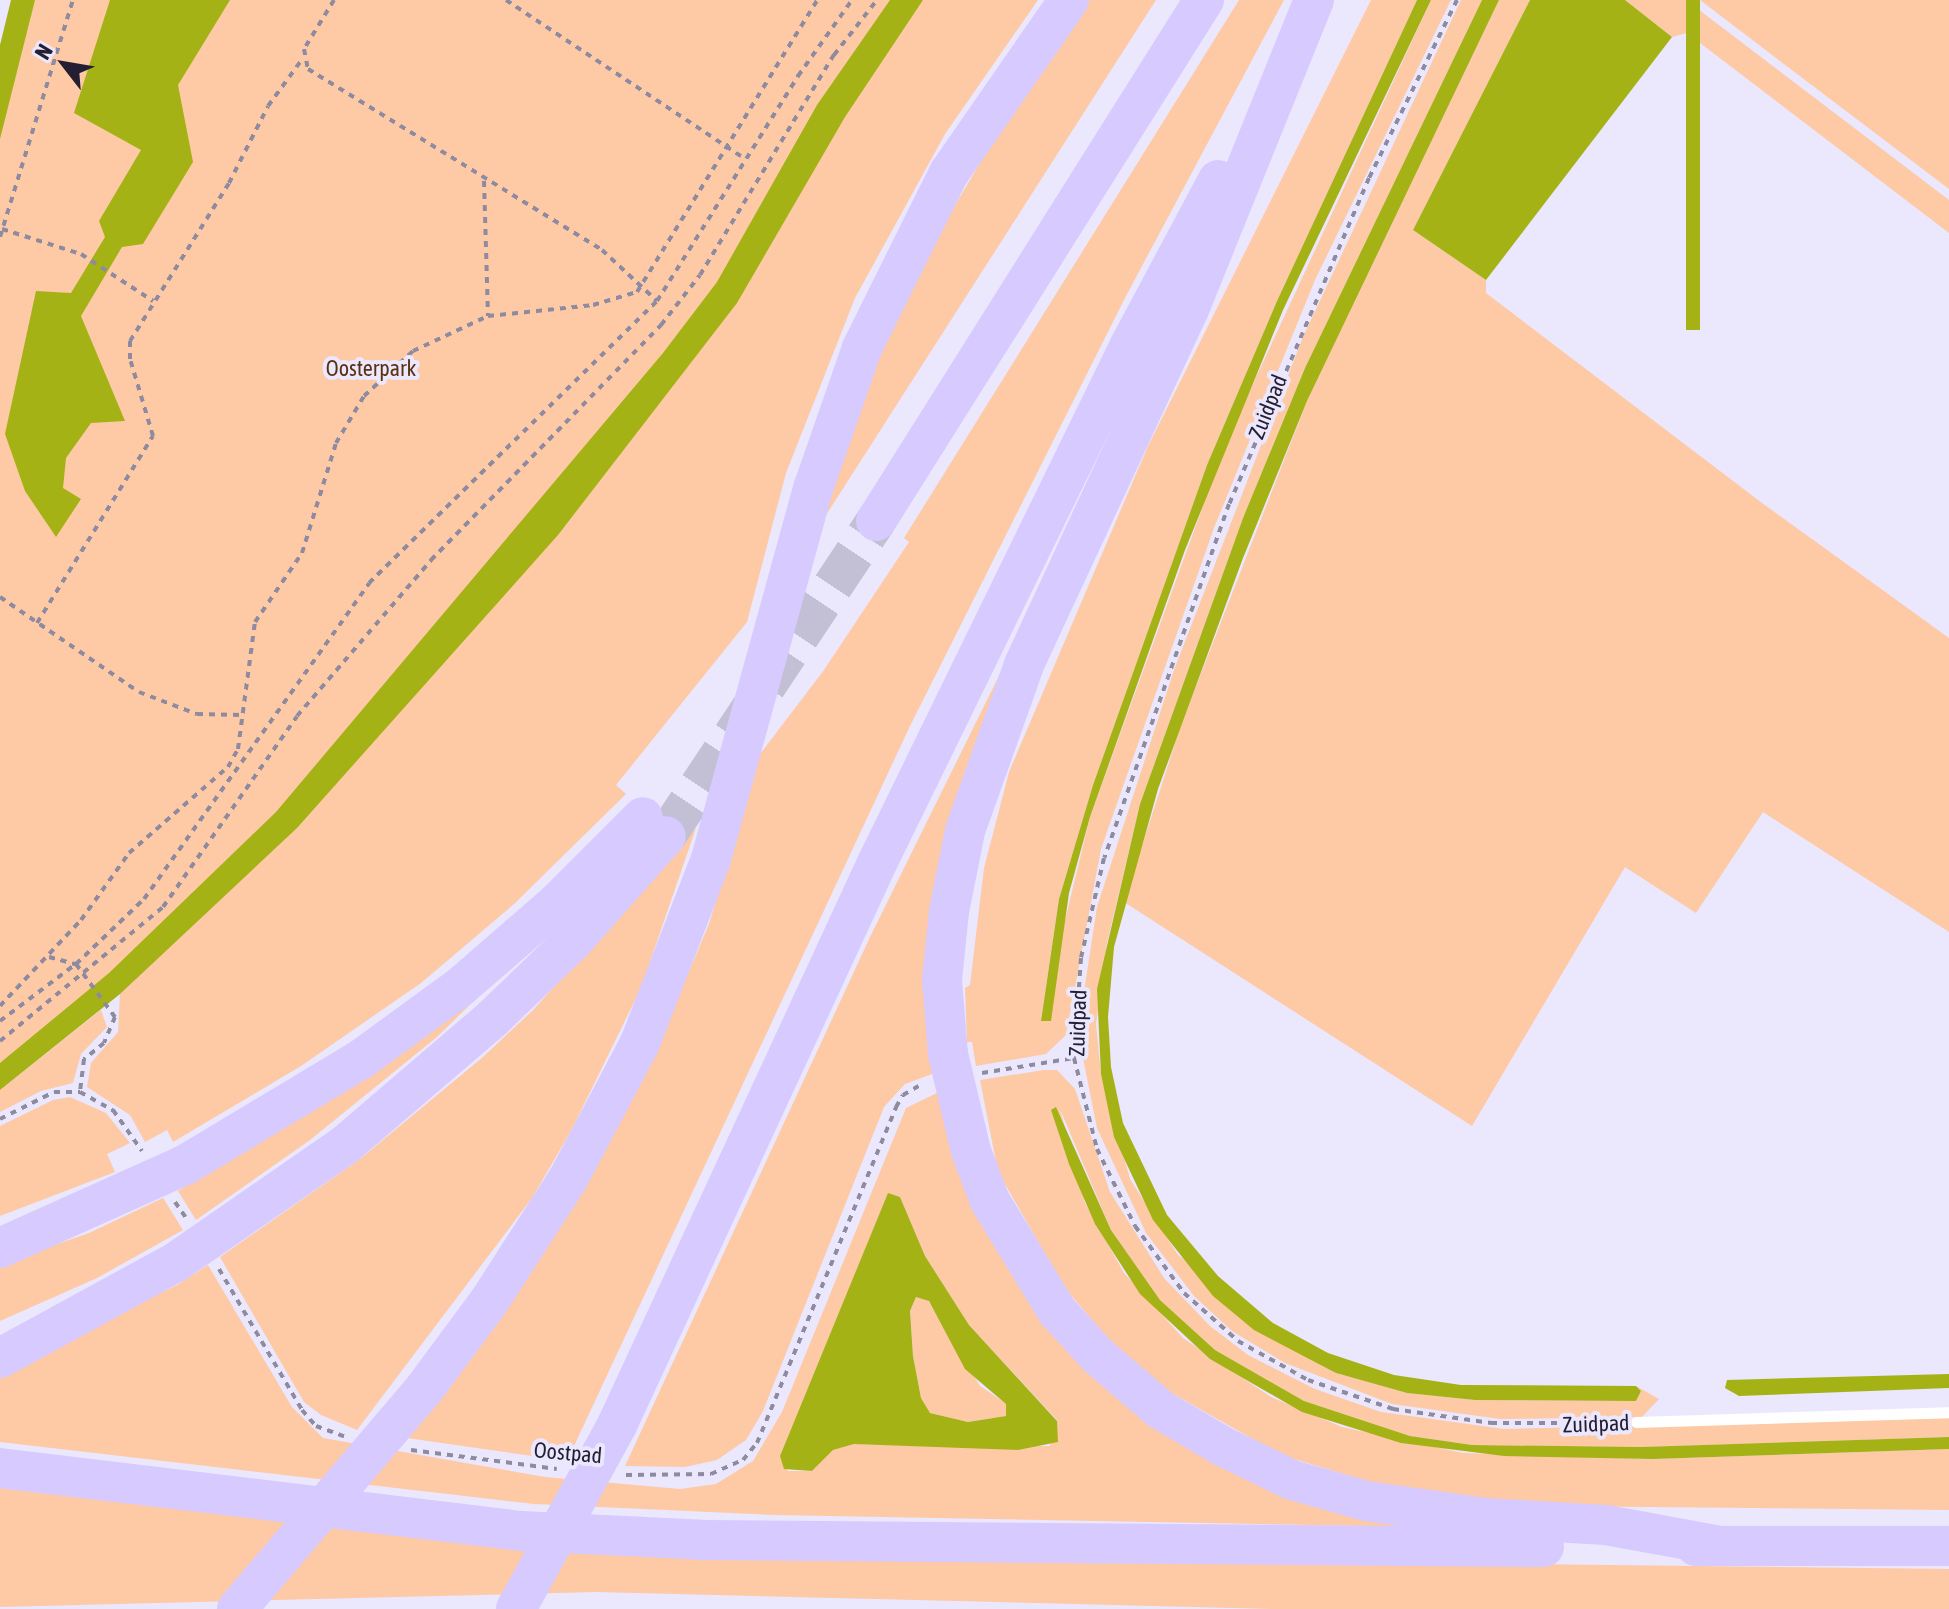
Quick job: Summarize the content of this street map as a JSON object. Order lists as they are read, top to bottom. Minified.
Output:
{"streets":{"lane":["Zuidpad"],"path":["Oostpad"]},"crossings":[["Zuidpad","Oostpad"]],"parks":["Oosterpark"],"north":"top left"}
